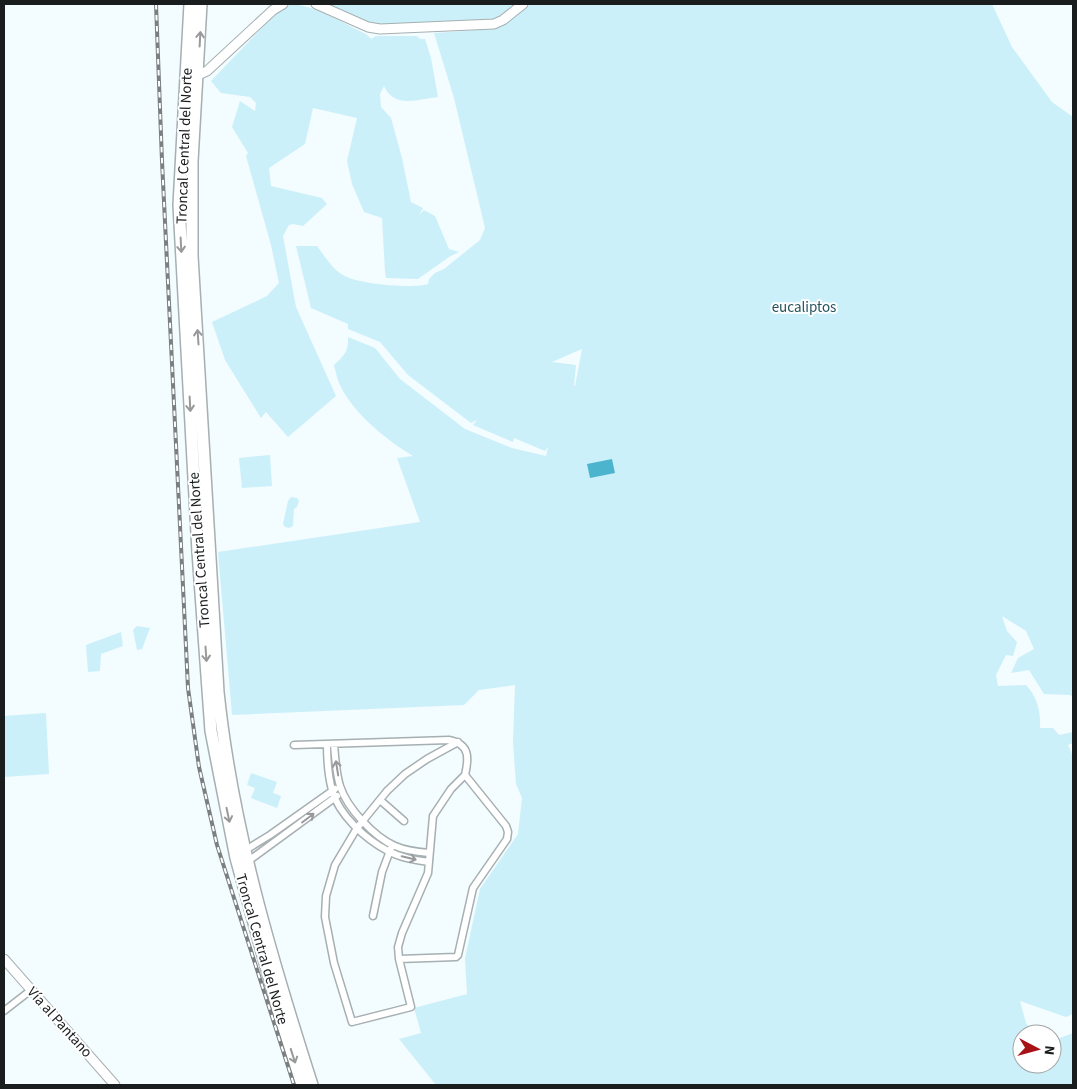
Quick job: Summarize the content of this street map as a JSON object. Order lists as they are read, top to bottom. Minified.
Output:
{"streets":{"highway":["Troncal Central del Norte"],"street":["Vía al Pantano"]},"parks":["eucaliptos"],"north":"right"}
